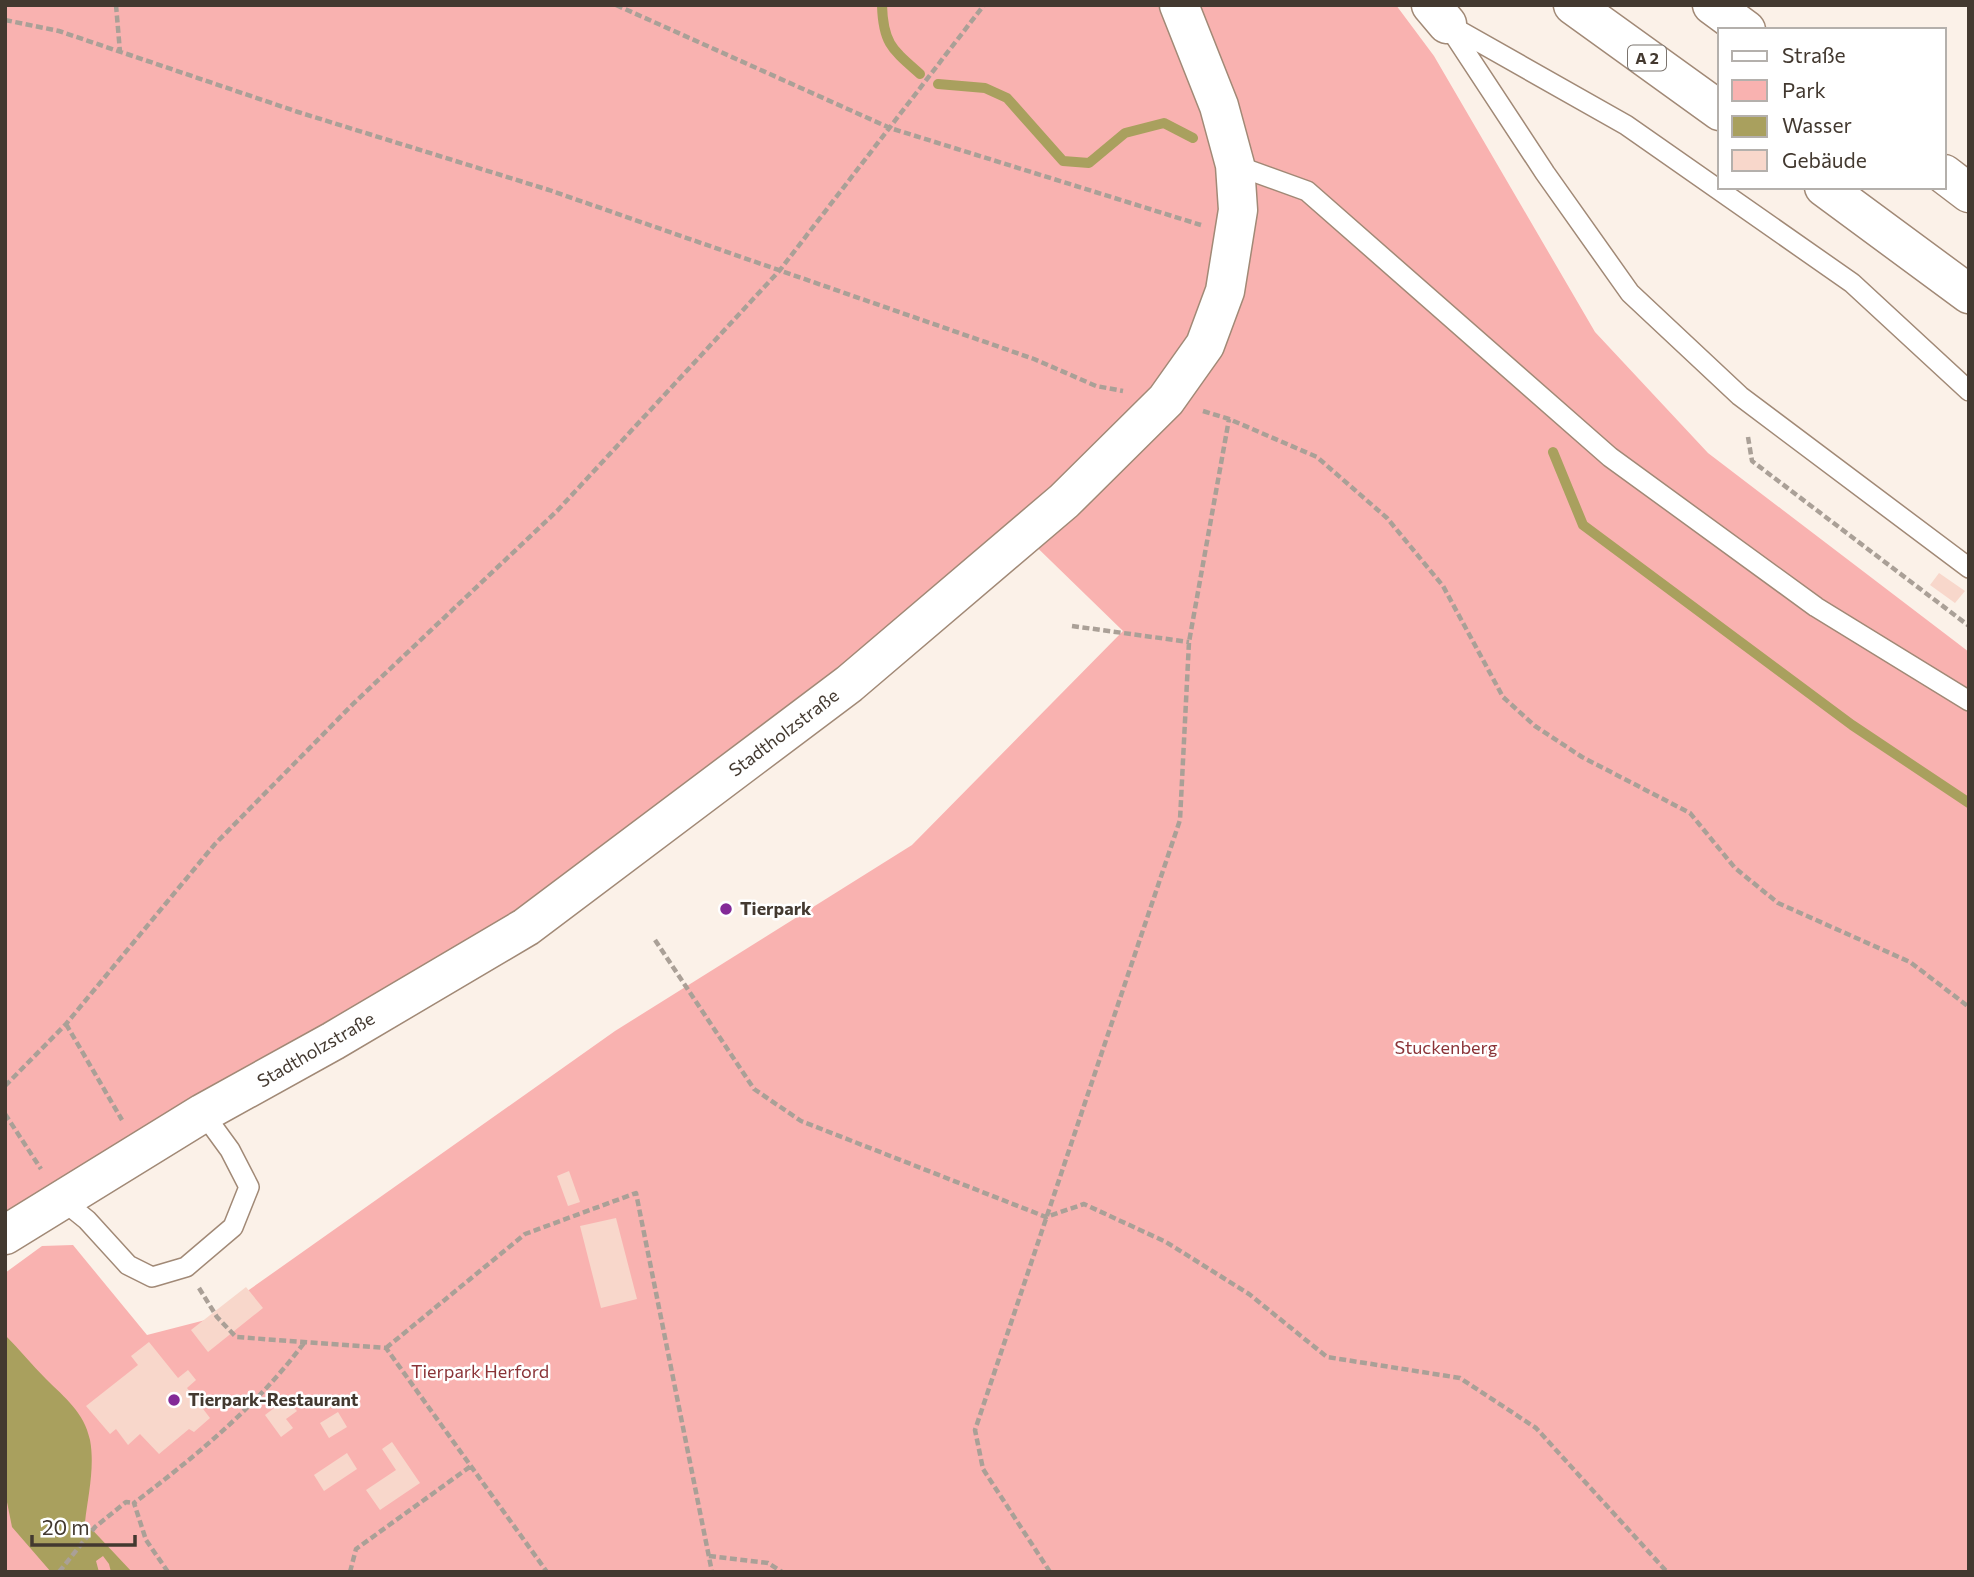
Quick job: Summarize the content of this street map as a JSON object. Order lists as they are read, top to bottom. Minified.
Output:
{"streets":{"main road":["A 2","Stadtholzstraße"]},"parks":["Stuckenberg","Tierpark Herford"],"places":["Tierpark","Tierpark-Restaurant"],"legend":["Straße","Park","Wasser","Gebäude"],"scale_bar":"20 m"}
